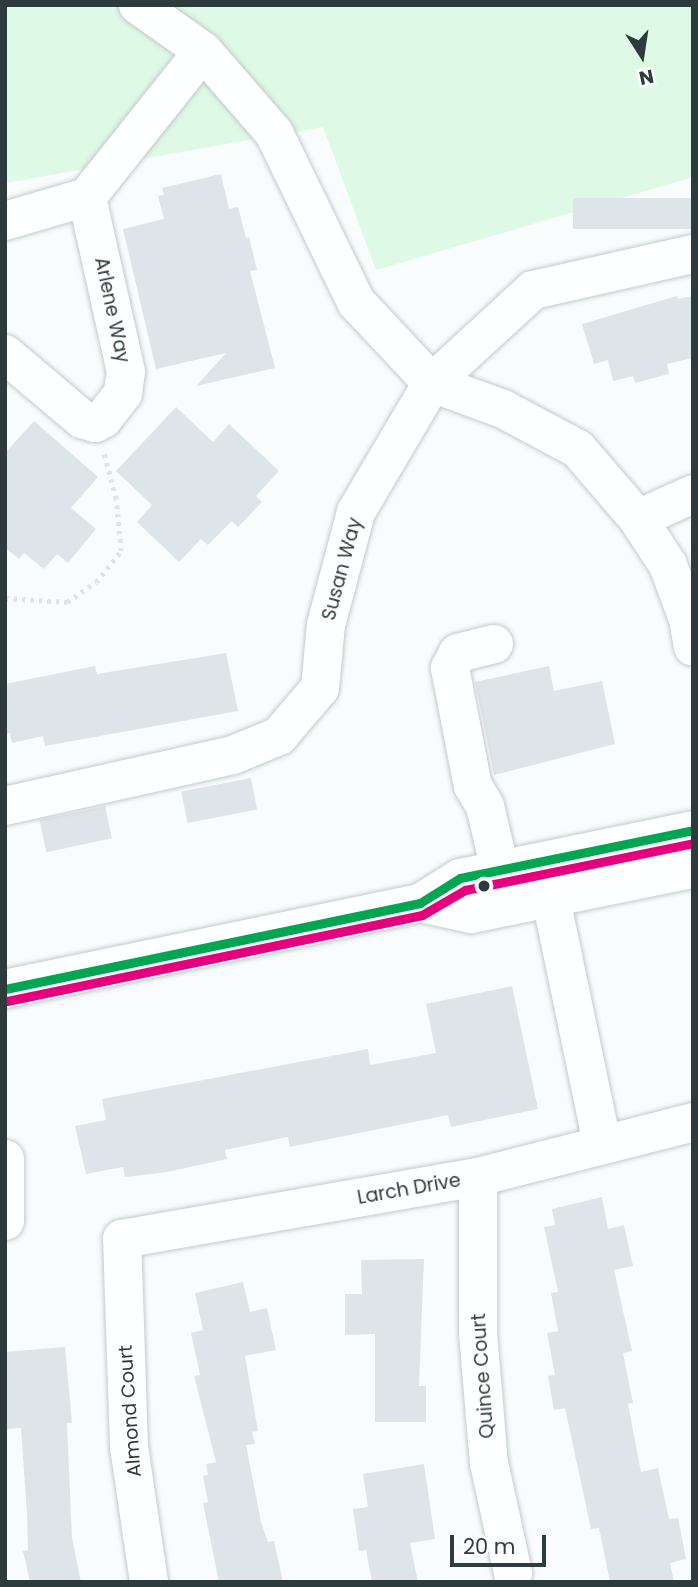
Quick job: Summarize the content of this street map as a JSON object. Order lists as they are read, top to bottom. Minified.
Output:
{"streets":{"street":["Arlene Way","Susan Way","Larch Drive","Quince Court","Almond Court"]},"crossings":[["Larch Drive","Quince Court"],["Larch Drive","Almond Court"]],"scale_bar":"20 m","north":"bottom"}
